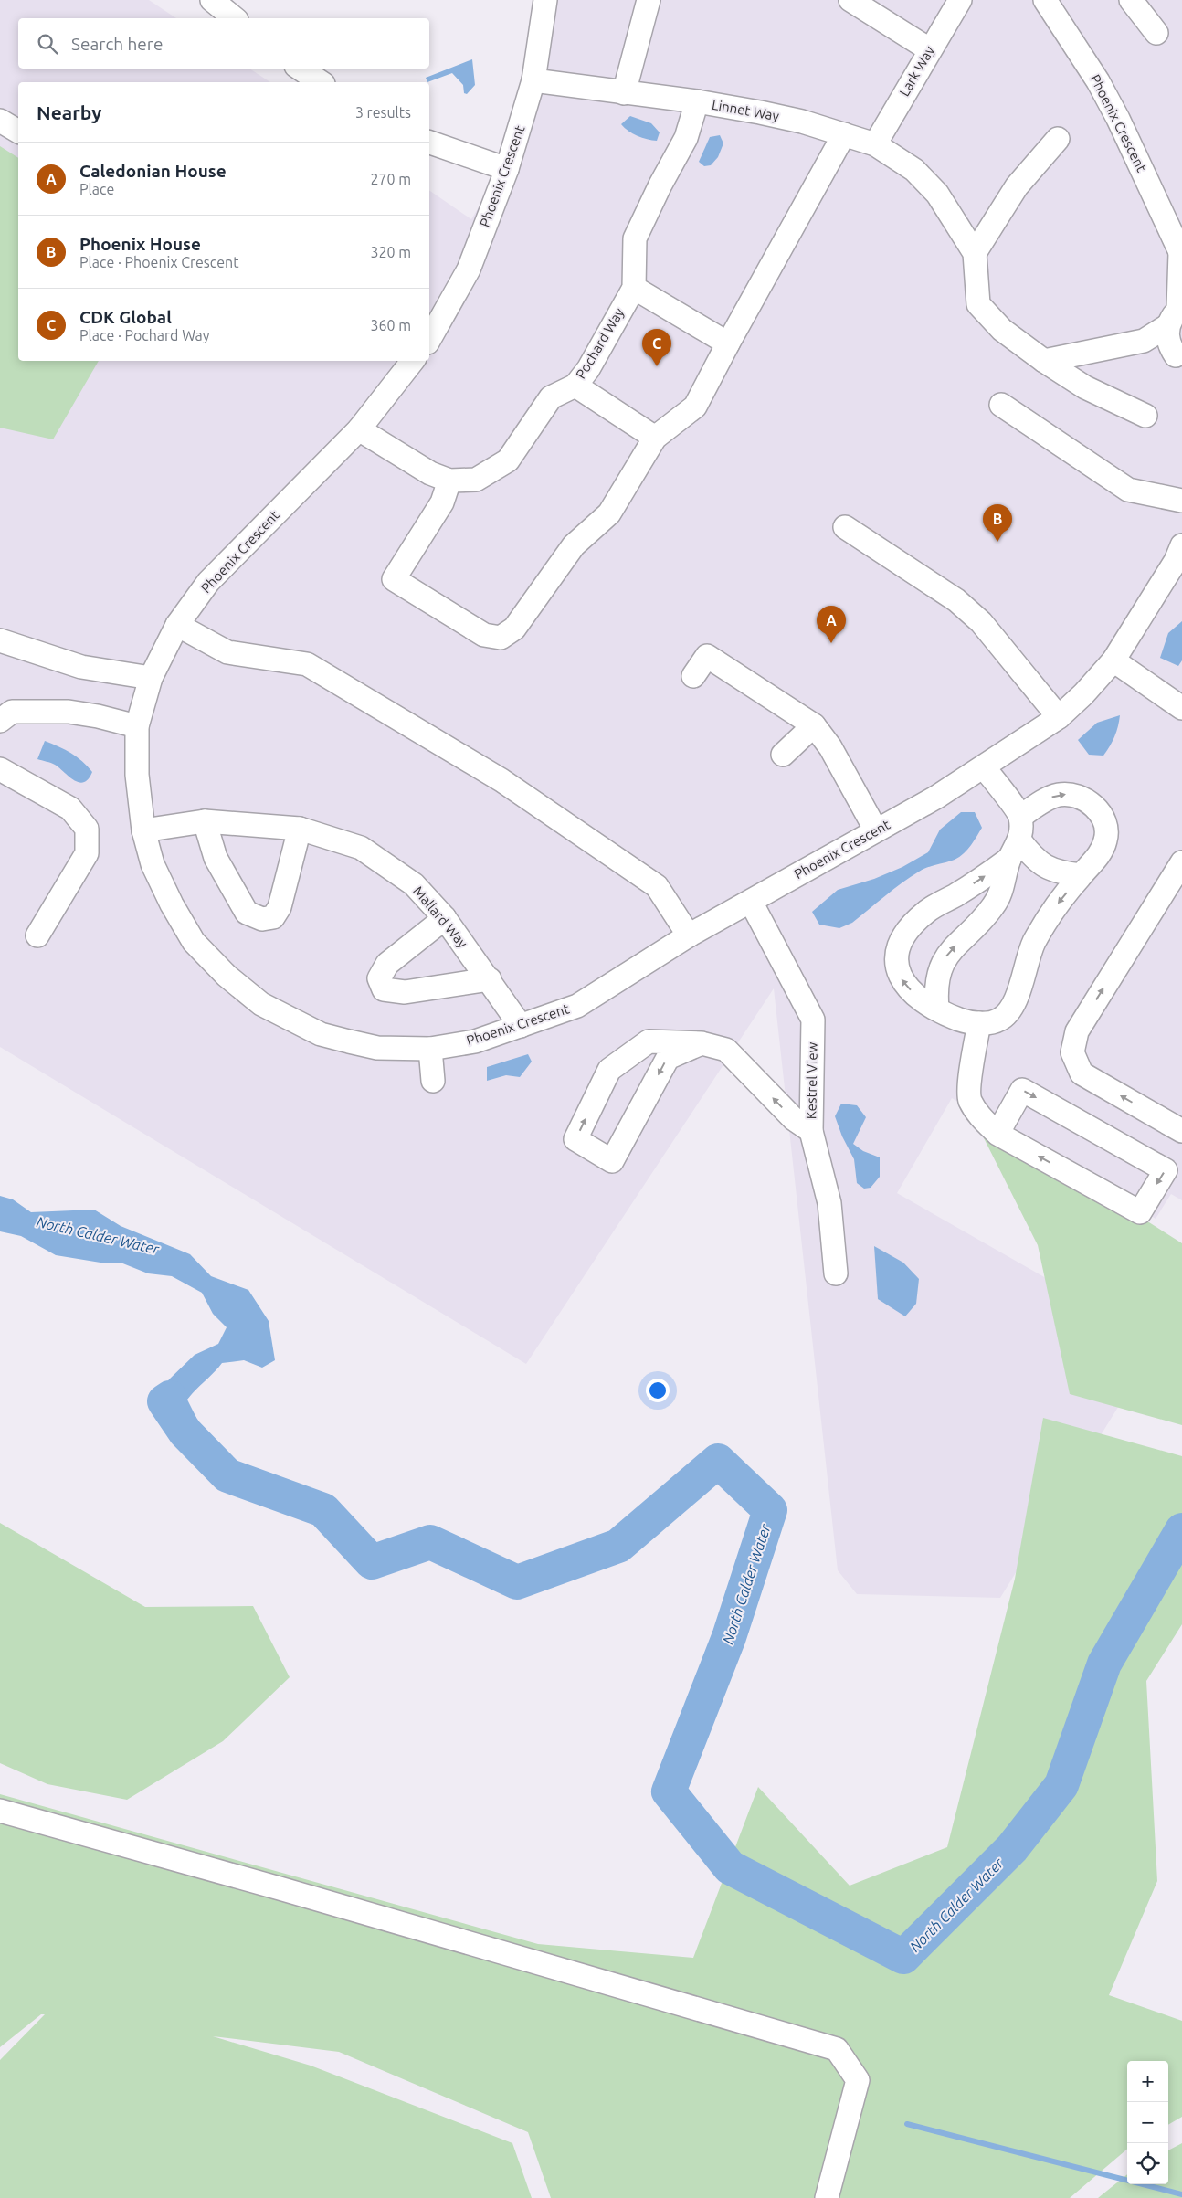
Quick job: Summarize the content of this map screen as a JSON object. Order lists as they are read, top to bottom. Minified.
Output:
{"streets":{"street":["Lark Way","Linnet Way","Phoenix Crescent","Pochard Way","Mallard Way","Kestrel View"]},"crossings":[["Lark Way","Linnet Way"],["Linnet Way","Phoenix Crescent"],["Linnet Way","Pochard Way"],["Phoenix Crescent","Pochard Way"],["Phoenix Crescent","Mallard Way"],["Phoenix Crescent","Kestrel View"]],"water":["North Calder Water"],"page":{"search":"Search here","heading":["Nearby","3 results"],"list":[{"mark":"A","name":"Caledonian House","note":"Place","value":"270 m"},{"mark":"B","name":"Phoenix House","note":"Place · Phoenix Crescent","value":"320 m"},{"mark":"C","name":"CDK Global","note":"Place · Pochard Way","value":"360 m"}],"pins":["C","B","A"],"map_buttons":["+","−"]}}
